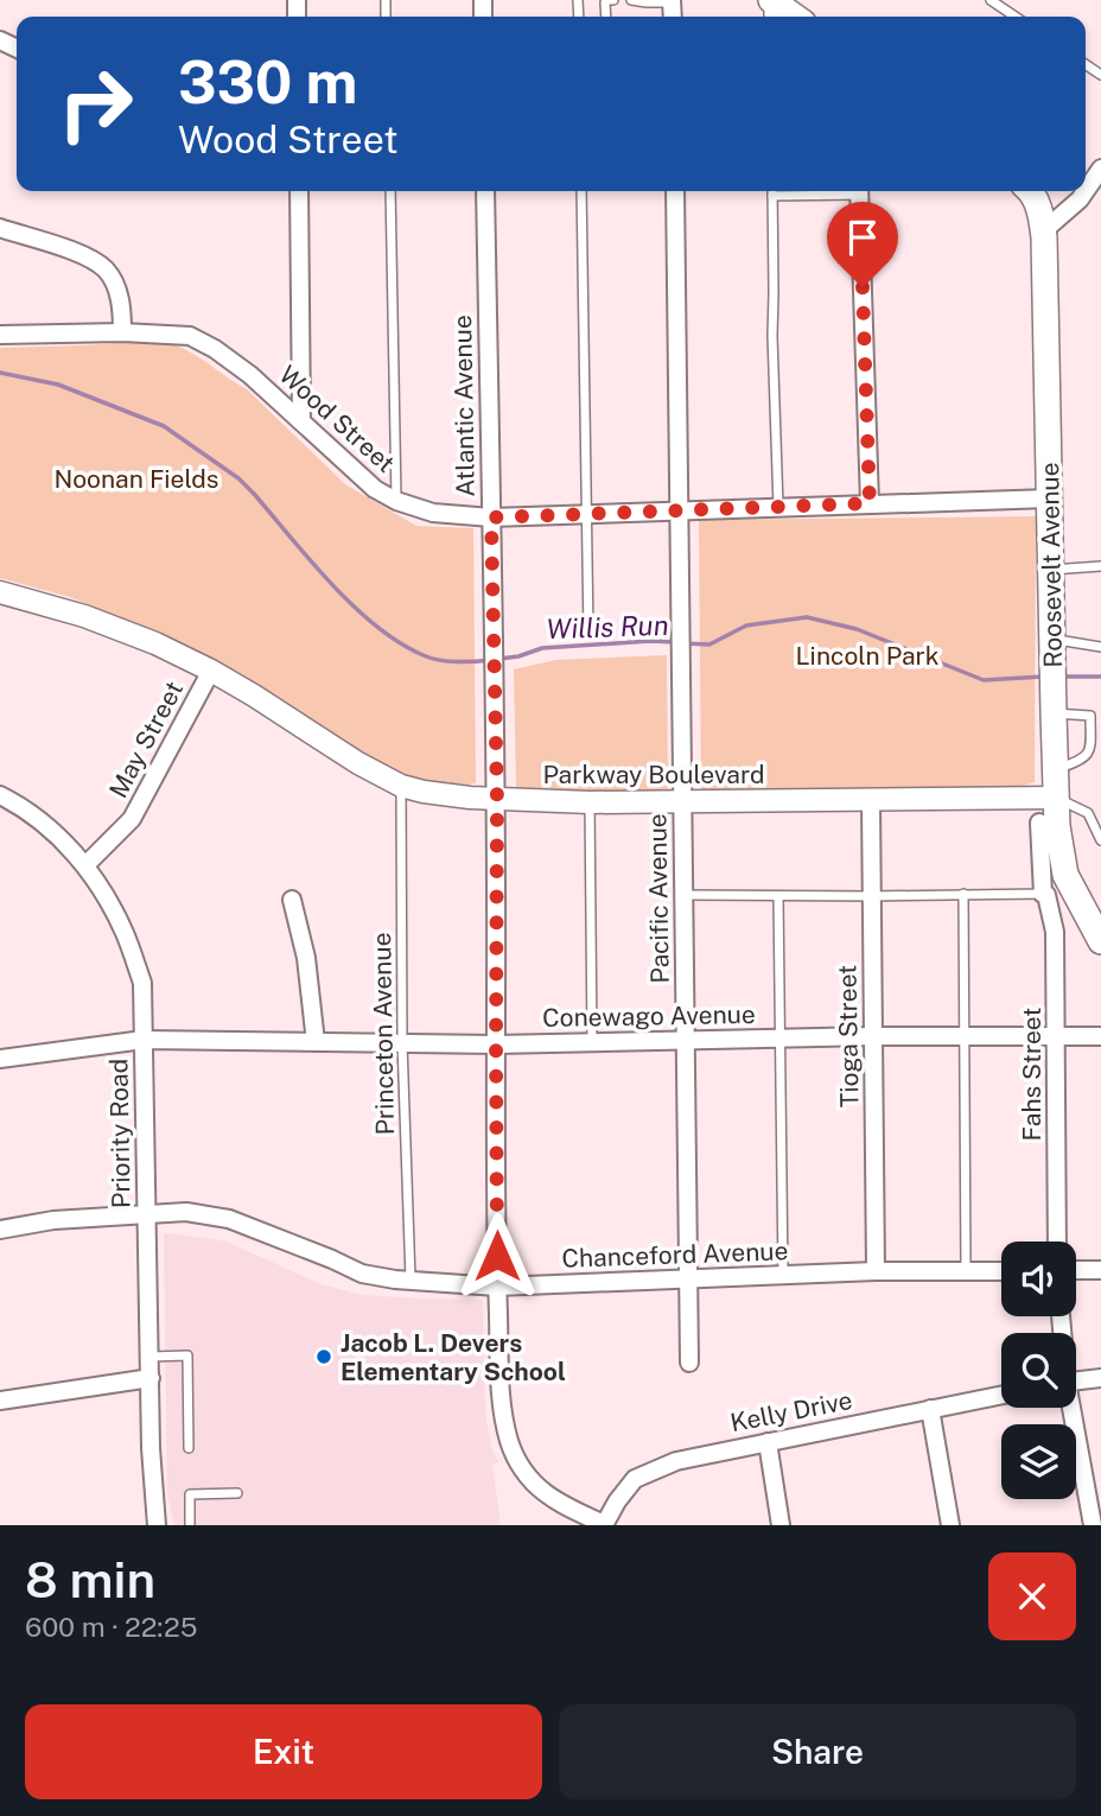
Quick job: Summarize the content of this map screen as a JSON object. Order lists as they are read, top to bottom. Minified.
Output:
{"streets":{"main road":["Roosevelt Avenue"],"street":["Atlantic Avenue","Wood Street","May Street","Parkway Boulevard","Pacific Avenue","Conewago Avenue","Tioga Street","Fahs Street","Priority Road","Chanceford Avenue","Kelly Drive"],"lane":["Princeton Avenue"]},"crossings":[["Atlantic Avenue","Wood Street"],["Atlantic Avenue","Parkway Boulevard"],["Atlantic Avenue","Conewago Avenue"],["Atlantic Avenue","Chanceford Avenue"],["Atlantic Avenue","Kelly Drive"],["Wood Street","Roosevelt Avenue"],["Wood Street","Pacific Avenue"],["Roosevelt Avenue","Parkway Boulevard"],["May Street","Parkway Boulevard"],["May Street","Priority Road"],["Parkway Boulevard","Pacific Avenue"],["Parkway Boulevard","Princeton Avenue"],["Parkway Boulevard","Tioga Street"],["Pacific Avenue","Conewago Avenue"],["Pacific Avenue","Chanceford Avenue"],["Conewago Avenue","Princeton Avenue"],["Conewago Avenue","Tioga Street"],["Conewago Avenue","Fahs Street"],["Conewago Avenue","Priority Road"],["Princeton Avenue","Chanceford Avenue"],["Tioga Street","Chanceford Avenue"],["Priority Road","Chanceford Avenue"]],"water":["Willis Run"],"parks":["Noonan Fields","Lincoln Park"],"places":["Jacob L. Devers Elementary School"],"page":{"turn":["330 m","Wood Street"],"heading":["8 min","600 m · 22:25"],"buttons":["Exit","Share"]}}
